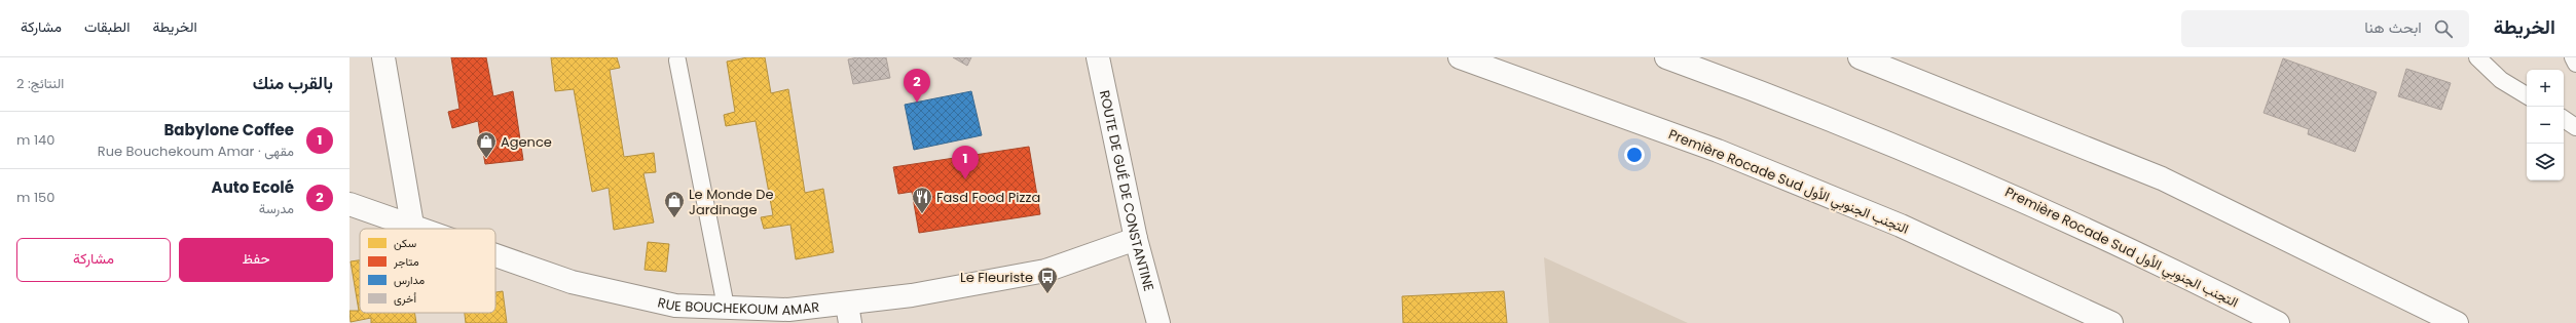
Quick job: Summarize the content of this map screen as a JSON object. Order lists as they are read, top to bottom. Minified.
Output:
{"streets":{"main road":["Première Rocade Sud التجنب الجنوبي الأول","ROUTE DE GUÉ DE CONSTANTINE","RUE BOUCHEKOUM AMAR"]},"crossings":[["ROUTE DE GUÉ DE CONSTANTINE","RUE BOUCHEKOUM AMAR"]],"places":{"shop":["Agence","Le Monde De Jardinage"],"restaurant":["Fasd Food Pizza"],"bus stop":["Le Fleuriste"]},"legend":["سكن","متاجر","مدارس","أخرى"],"page":{"header":"الخريطة","search":"ابحث هنا","nav":["الخريطة","الطبقات","مشاركة"],"heading":["بالقرب منك","النتائج: 2"],"pins":["2","1"],"map_buttons":["+","−"],"list":[{"mark":"1","name":"Babylone Coffee","note":"مقهى · Rue Bouchekoum Amar","value":"140 m"},{"mark":"2","name":"Auto Ecolé","note":"مدرسة","value":"150 m"}],"buttons":["حفظ","مشاركة"]}}
